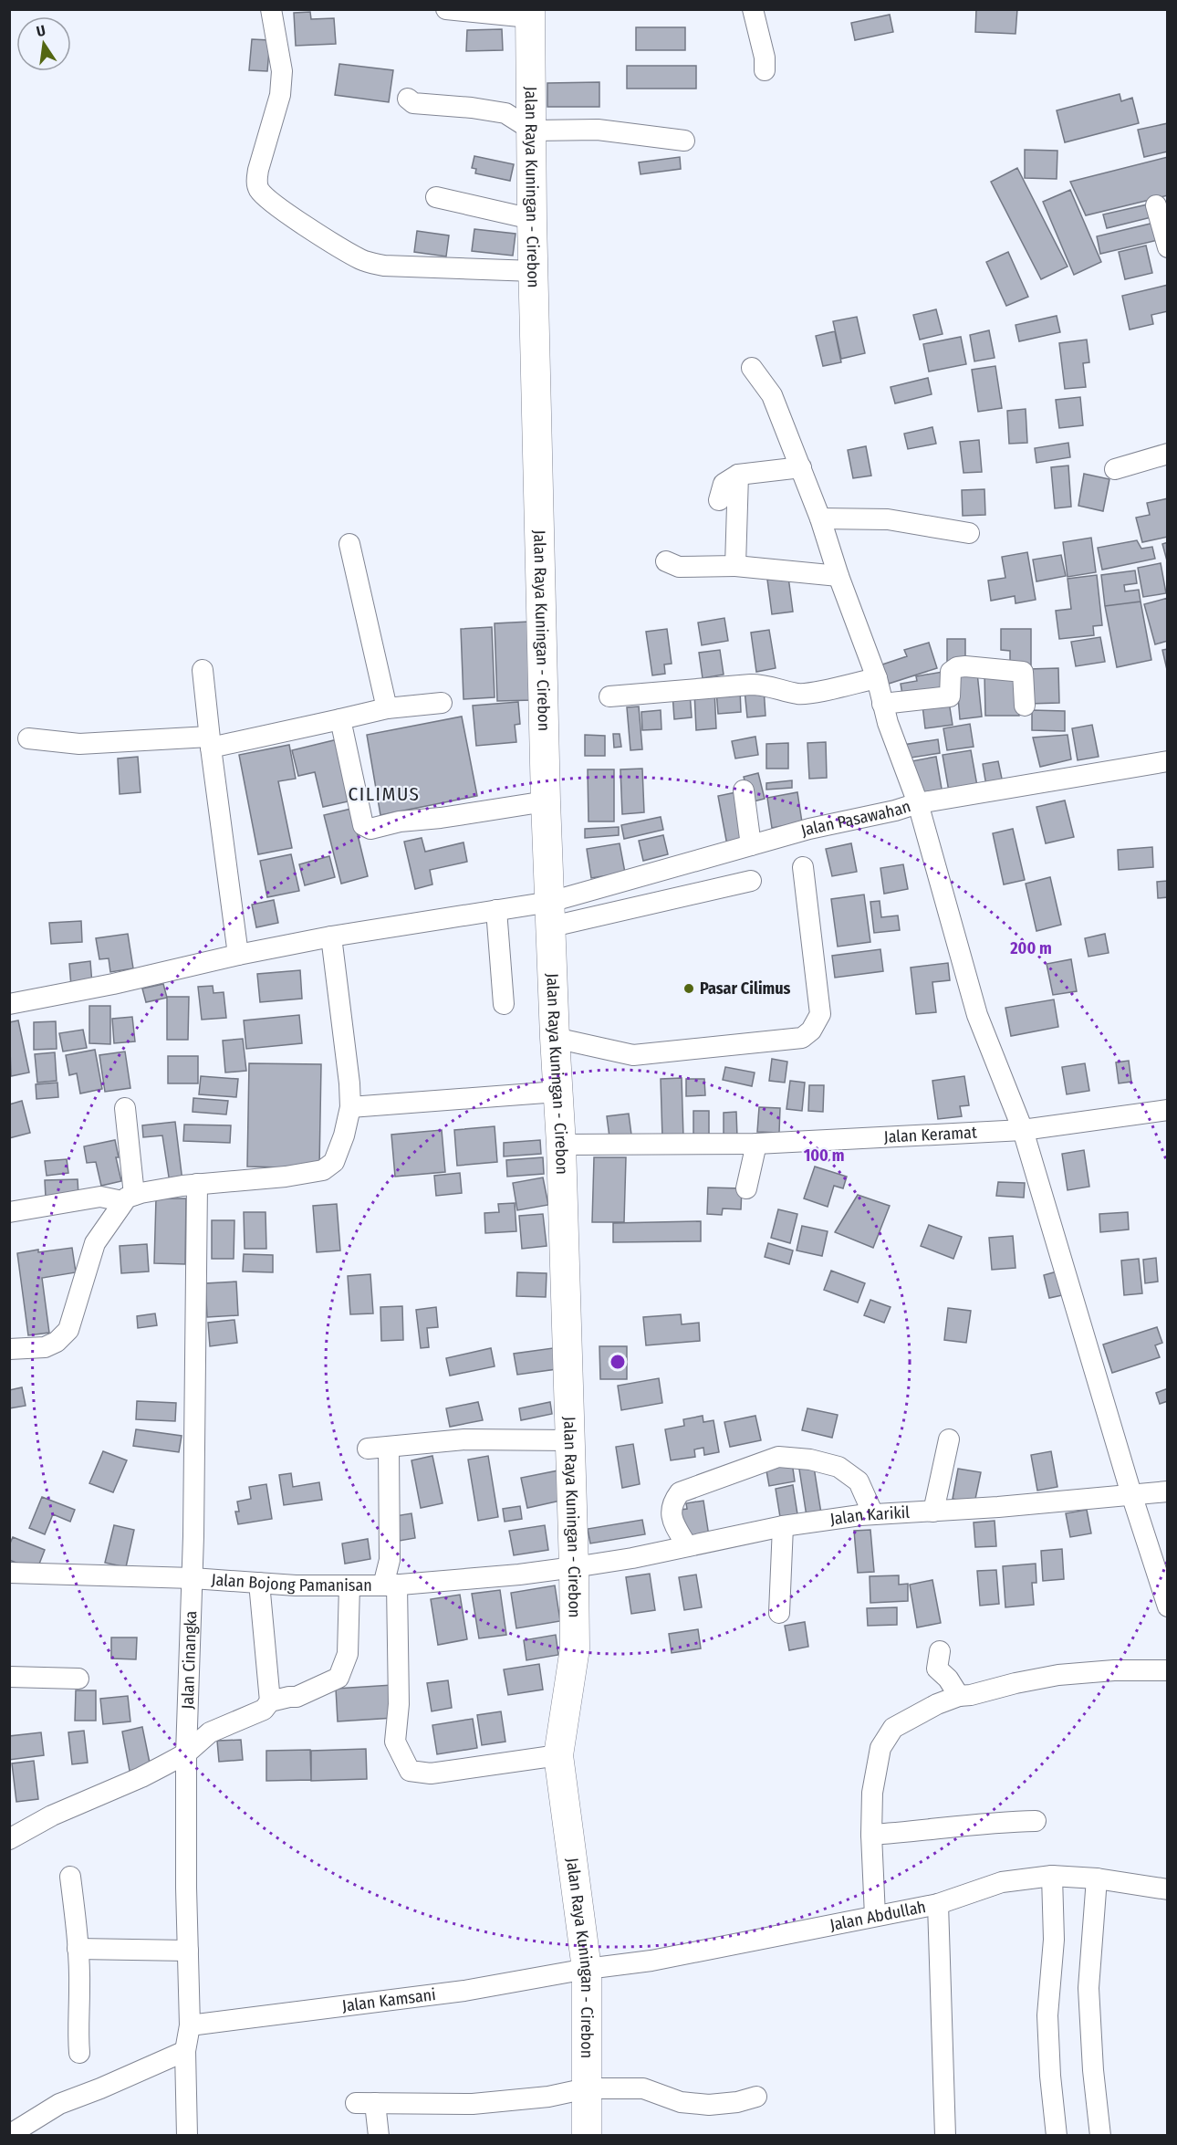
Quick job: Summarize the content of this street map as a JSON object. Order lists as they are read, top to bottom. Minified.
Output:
{"streets":{"highway":["Jalan Raya Kuningan - Cirebon"],"street":["Jalan Pasawahan","Jalan Keramat","Jalan Karikil","Jalan Bojong Pamanisan","Jalan Cinangka","Jalan Abdullah","Jalan Kamsani"]},"crossings":[["Jalan Raya Kuningan - Cirebon","Jalan Pasawahan"],["Jalan Raya Kuningan - Cirebon","Jalan Keramat"],["Jalan Raya Kuningan - Cirebon","Jalan Karikil"],["Jalan Raya Kuningan - Cirebon","Jalan Bojong Pamanisan"],["Jalan Raya Kuningan - Cirebon","Jalan Abdullah"],["Jalan Raya Kuningan - Cirebon","Jalan Kamsani"],["Jalan Karikil","Jalan Bojong Pamanisan"],["Jalan Bojong Pamanisan","Jalan Cinangka"],["Jalan Cinangka","Jalan Kamsani"],["Jalan Abdullah","Jalan Kamsani"]],"districts":["CILIMUS"],"places":["Pasar Cilimus"],"north":"top","rings":["200 m","100 m"]}
